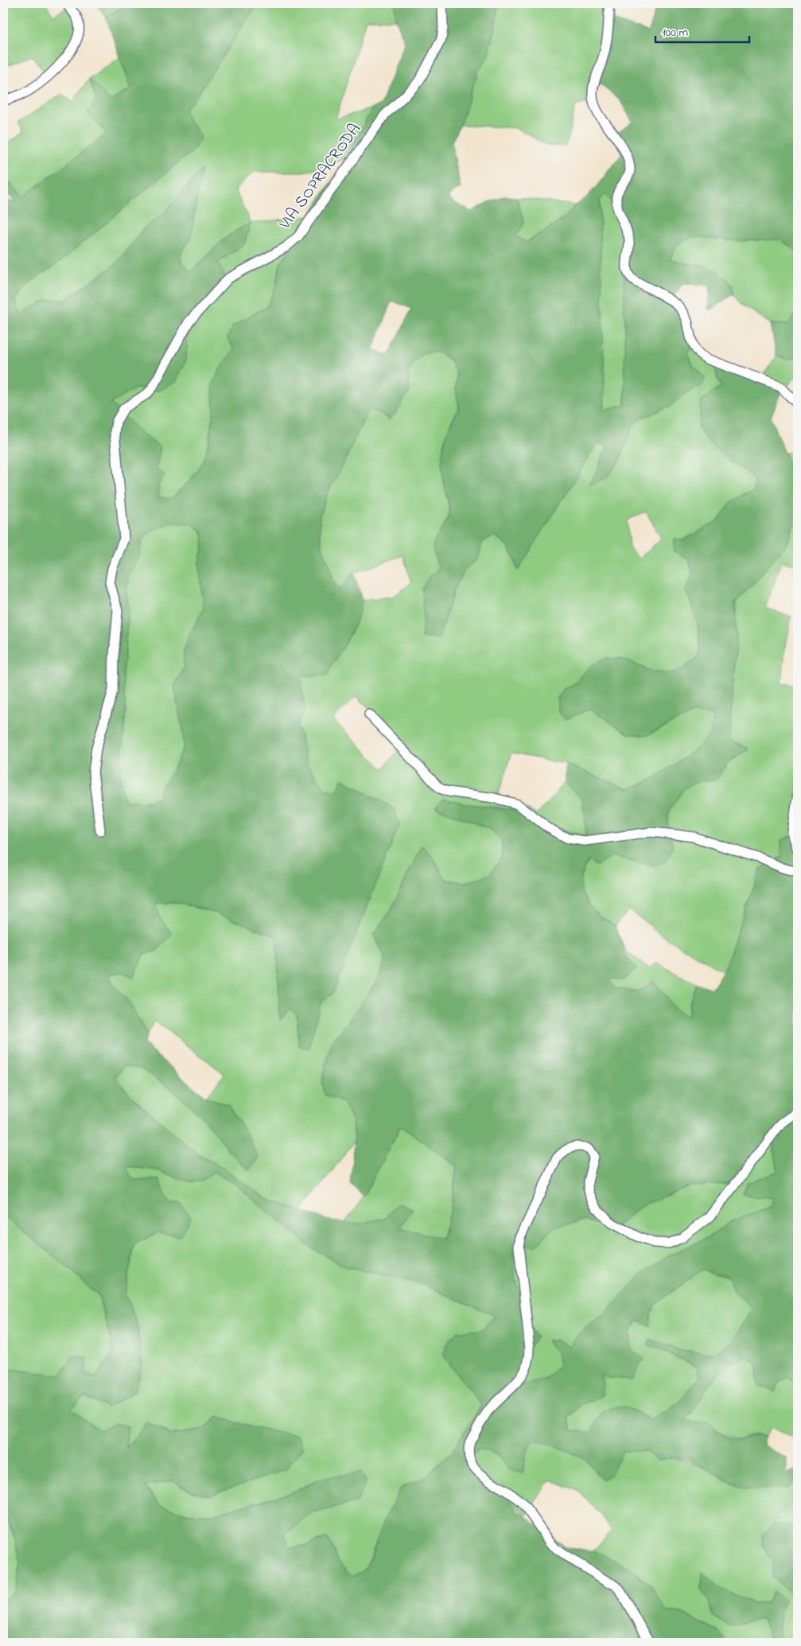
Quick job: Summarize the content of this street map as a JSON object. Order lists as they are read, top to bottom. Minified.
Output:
{"streets":{"street":["VIA SOPRACRODA"]},"scale_bar":"100 m"}
